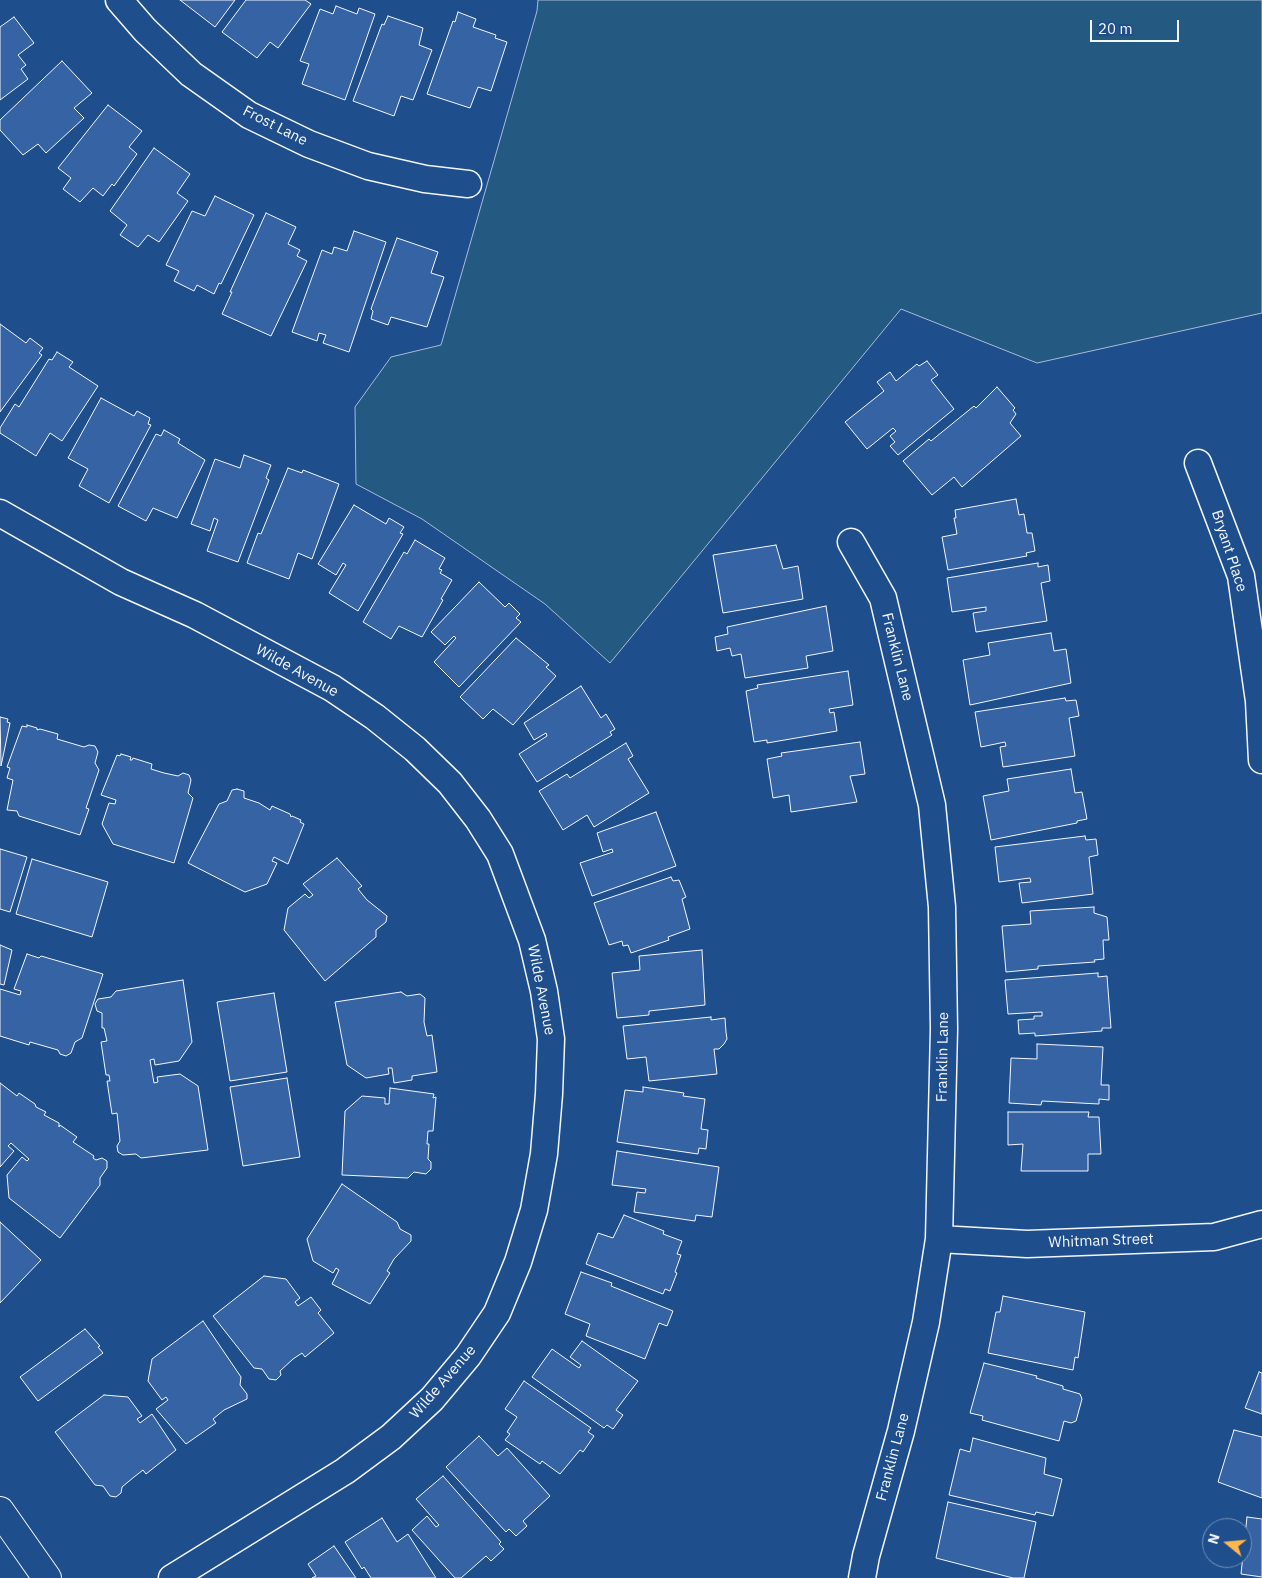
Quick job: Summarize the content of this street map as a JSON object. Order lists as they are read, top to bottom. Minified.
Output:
{"streets":{"street":["Frost Lane","Bryant Place","Franklin Lane","Wilde Avenue","Whitman Street"]},"crossings":[["Franklin Lane","Whitman Street"]],"scale_bar":"20 m","north":"left"}
